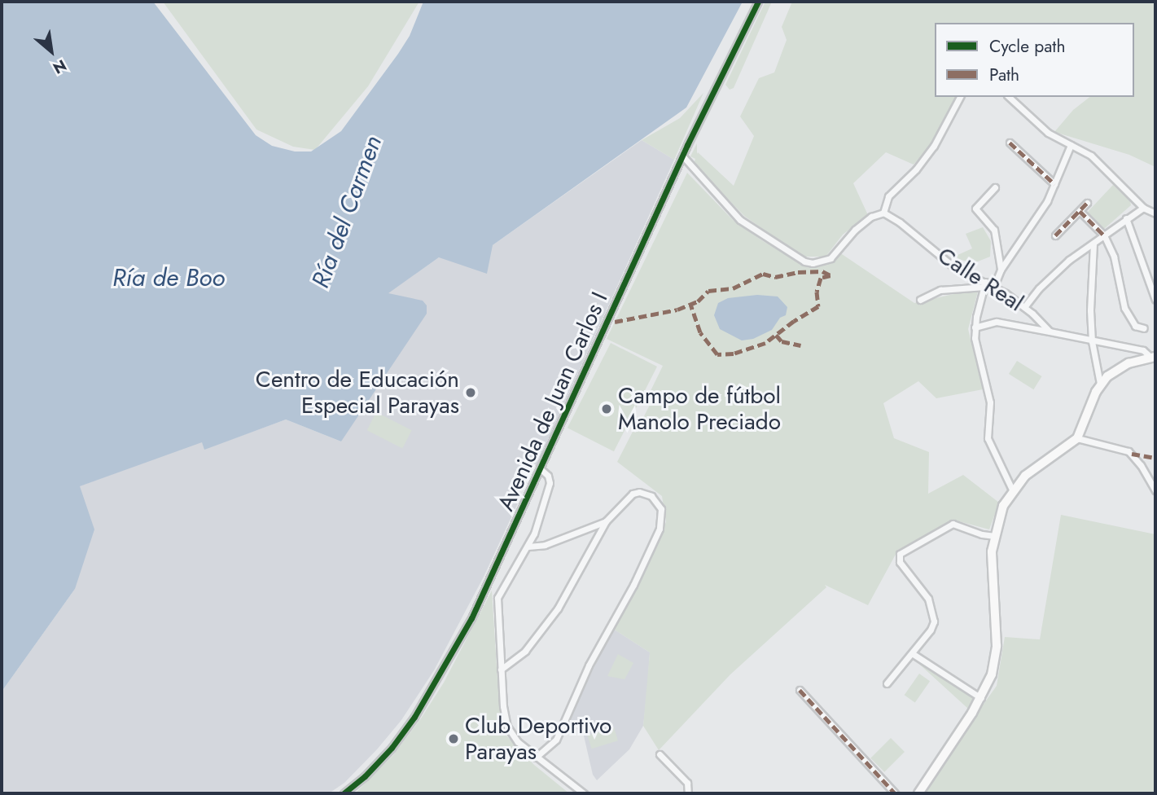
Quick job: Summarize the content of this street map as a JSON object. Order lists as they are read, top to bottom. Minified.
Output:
{"streets":{"street":["Calle Real","Avenida de Juan Carlos I"]},"water":["Ría del Carmen","Ría de Boo"],"places":["Centro de Educación Especial Parayas","Campo de fútbol Manolo Preciado","Club Deportivo Parayas"],"legend":["Cycle path","Path"],"north":"bottom right"}
